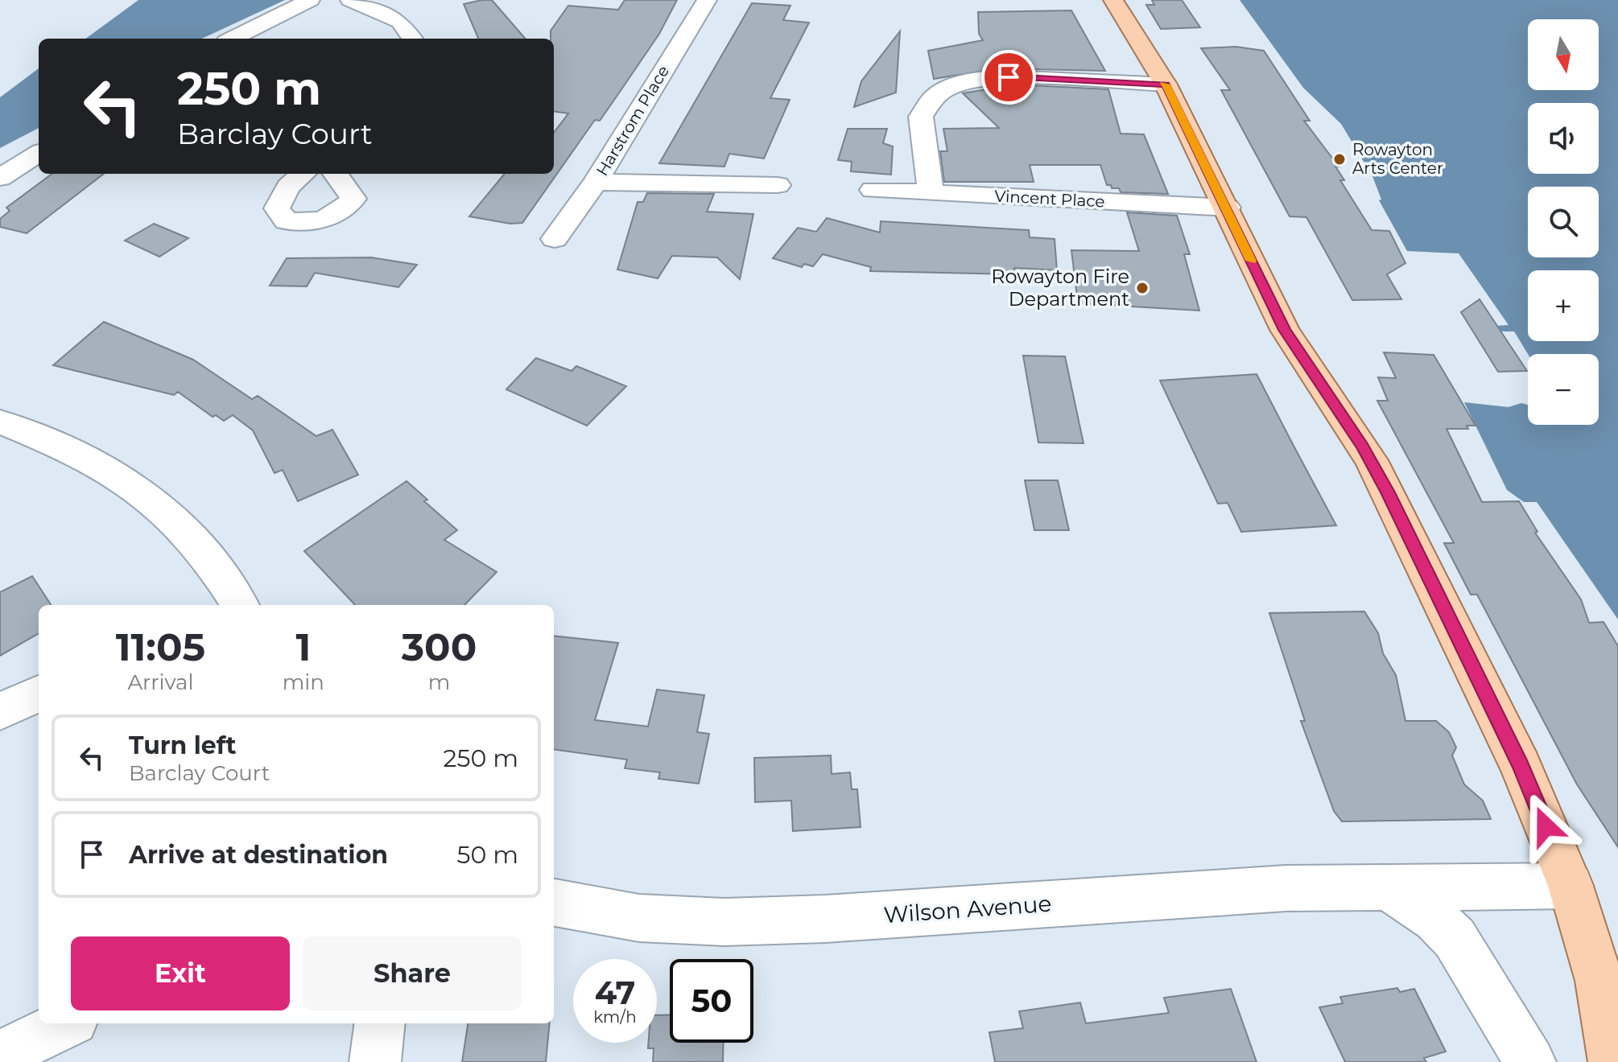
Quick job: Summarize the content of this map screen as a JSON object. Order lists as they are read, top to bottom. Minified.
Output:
{"streets":{"street":["Harstrom Place","Vincent Place","Wilson Avenue"]},"places":["Rowayton Arts Center","Rowayton Fire Department"],"north":"bottom","page":{"map_buttons":["+","−"],"turn":["250 m","Barclay Court"],"eta":["11:05","Arrival","1","min","300","m"],"list":[{"name":"Turn left","note":"Barclay Court","value":"250 m"},{"name":"Arrive at destination","value":"50 m"}],"buttons":["Exit","Share"],"speed":"47 km/h","limit":"50"}}
